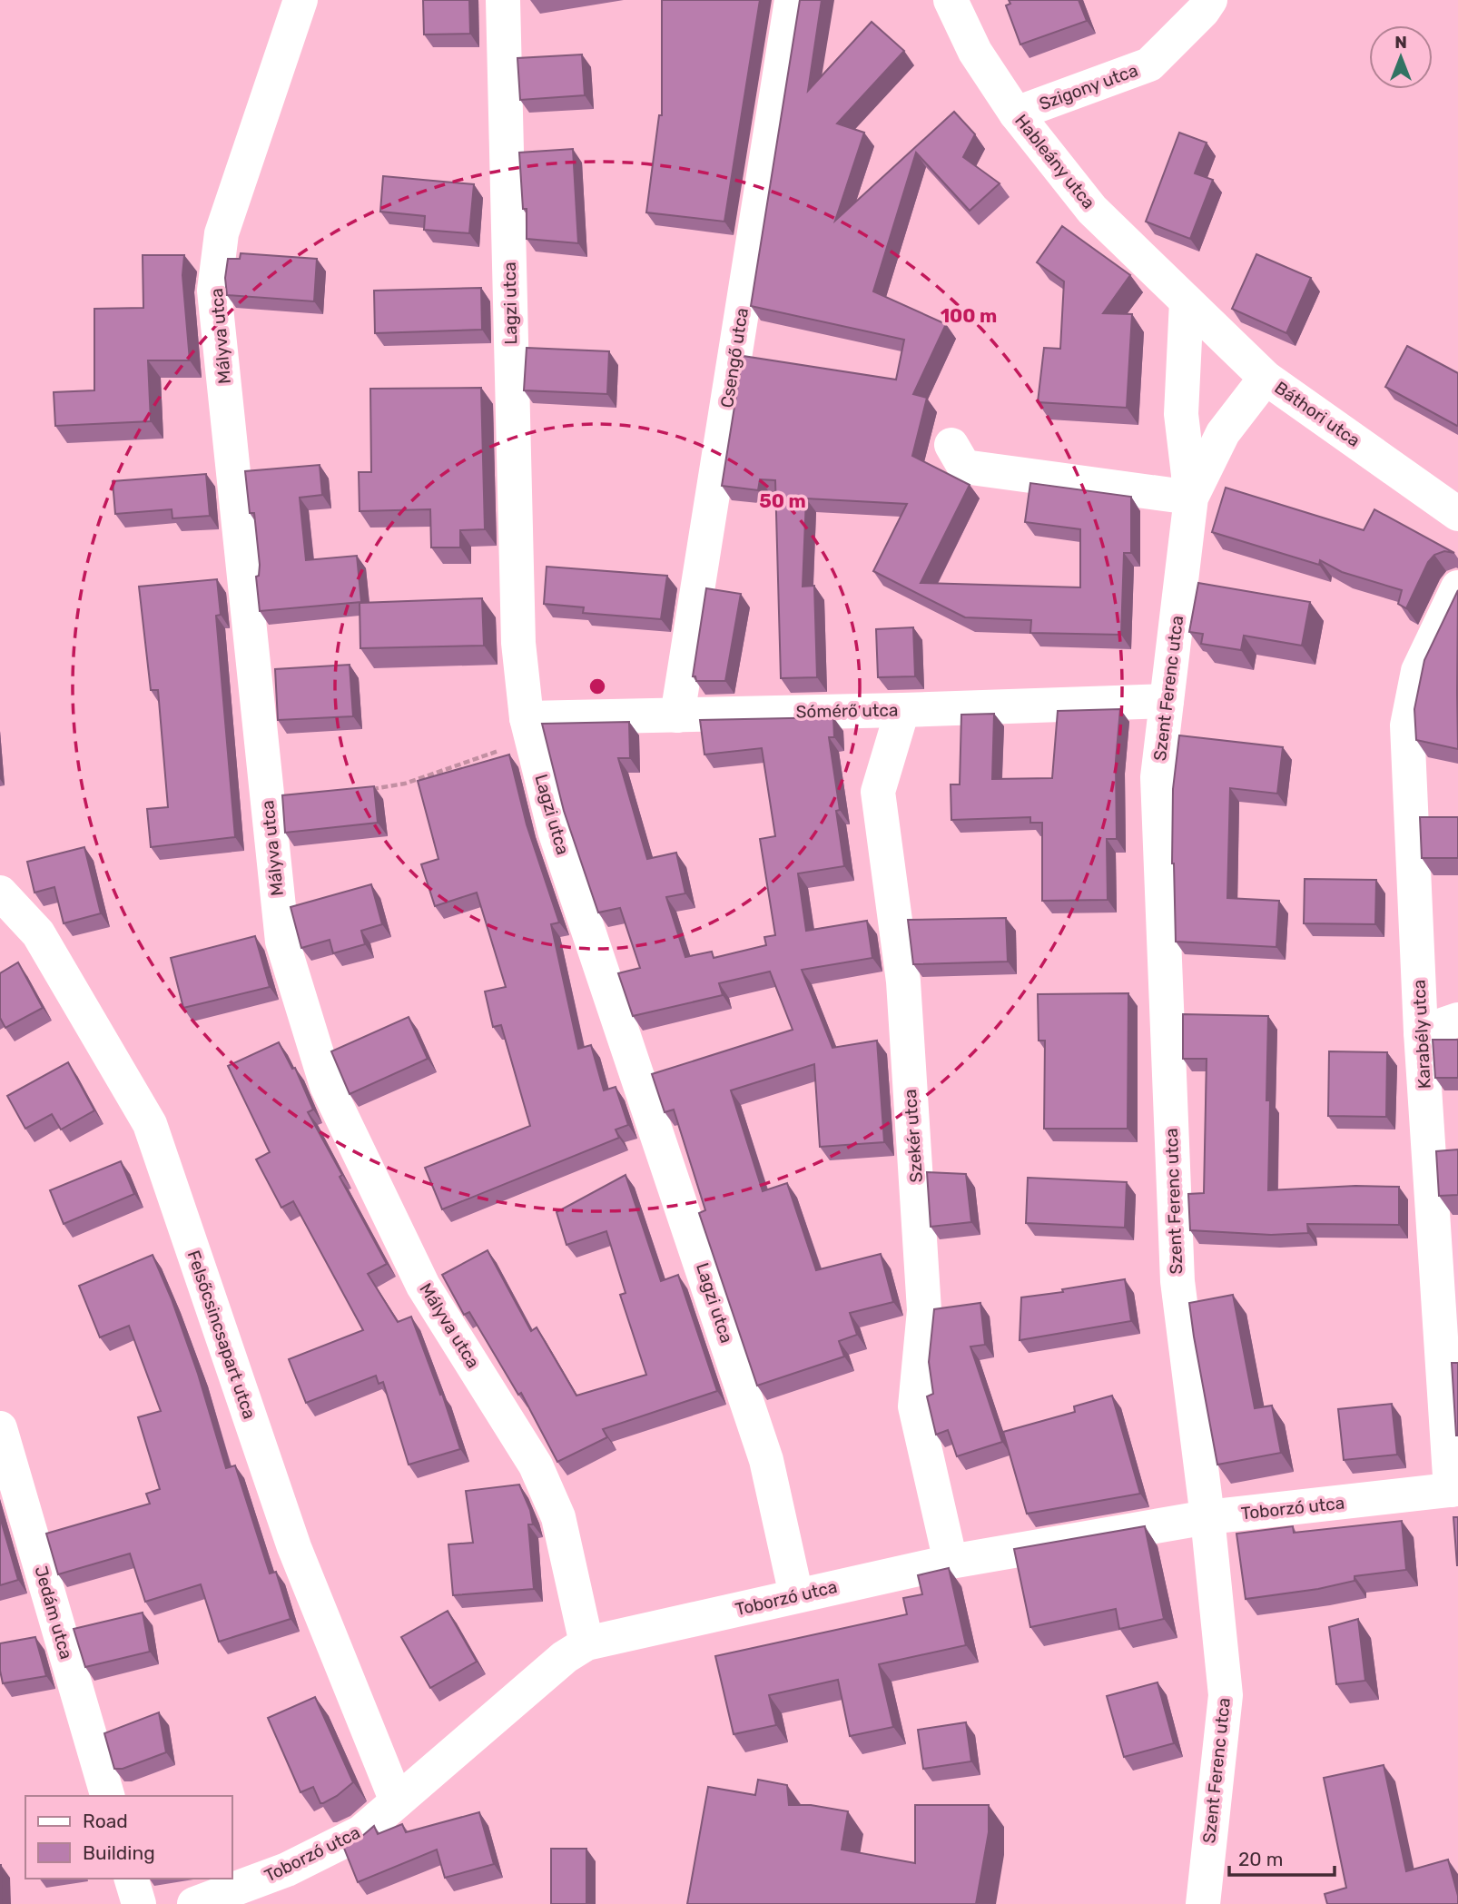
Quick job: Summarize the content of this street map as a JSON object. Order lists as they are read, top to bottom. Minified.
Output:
{"streets":{"street":["Szigony utca","Hableány utca","Lagzi utca","Mályva utca","Csengő utca","Báthori utca","Szent Ferenc utca","Sómérő utca","Karabély utca","Szekér utca","Felsőcsincsapart utca","Toborzó utca","Jedám utca"]},"crossings":[["Szigony utca","Hableány utca"],["Hableány utca","Báthori utca"],["Hableány utca","Szent Ferenc utca"],["Lagzi utca","Sómérő utca"],["Lagzi utca","Toborzó utca"],["Mályva utca","Toborzó utca"],["Csengő utca","Sómérő utca"],["Báthori utca","Szent Ferenc utca"],["Szent Ferenc utca","Sómérő utca"],["Szent Ferenc utca","Toborzó utca"],["Sómérő utca","Szekér utca"],["Karabély utca","Toborzó utca"],["Szekér utca","Toborzó utca"],["Felsőcsincsapart utca","Toborzó utca"]],"legend":["Road","Building"],"scale_bar":"20 m","north":"top","rings":["100 m","50 m"]}
